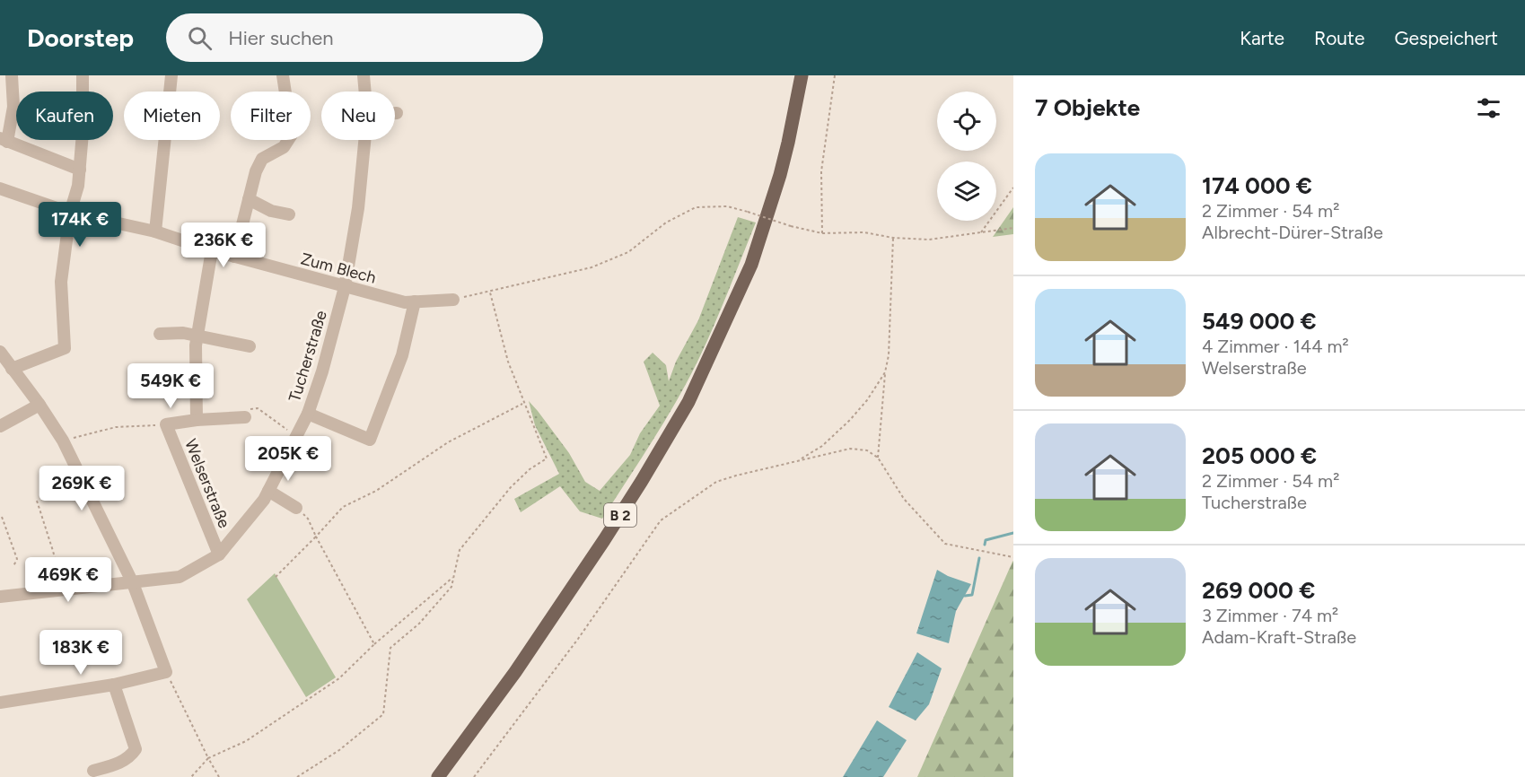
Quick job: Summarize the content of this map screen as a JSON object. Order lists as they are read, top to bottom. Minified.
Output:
{"streets":{"main road":["B 2"],"street":["Zum Blech","Tucherstraße","Welserstraße"]},"crossings":[["Zum Blech","Tucherstraße"],["Zum Blech","Welserstraße"],["Tucherstraße","Welserstraße"]],"page":{"header":"Doorstep","search":"Hier suchen","nav":["Karte","Route","Gespeichert"],"heading":"7 Objekte","chip":["Kaufen","Mieten","Filter","Neu"],"list":[{"name":"174 000 €","note":"2 Zimmer · 54 m² · Albrecht-Dürer-Straße"},{"name":"549 000 €","note":"4 Zimmer · 144 m² · Welserstraße"},{"name":"205 000 €","note":"2 Zimmer · 54 m² · Tucherstraße"},{"name":"269 000 €","note":"3 Zimmer · 74 m² · Adam-Kraft-Straße"}],"price":["174K €","236K €","549K €","205K €","269K €","469K €","183K €"]}}
